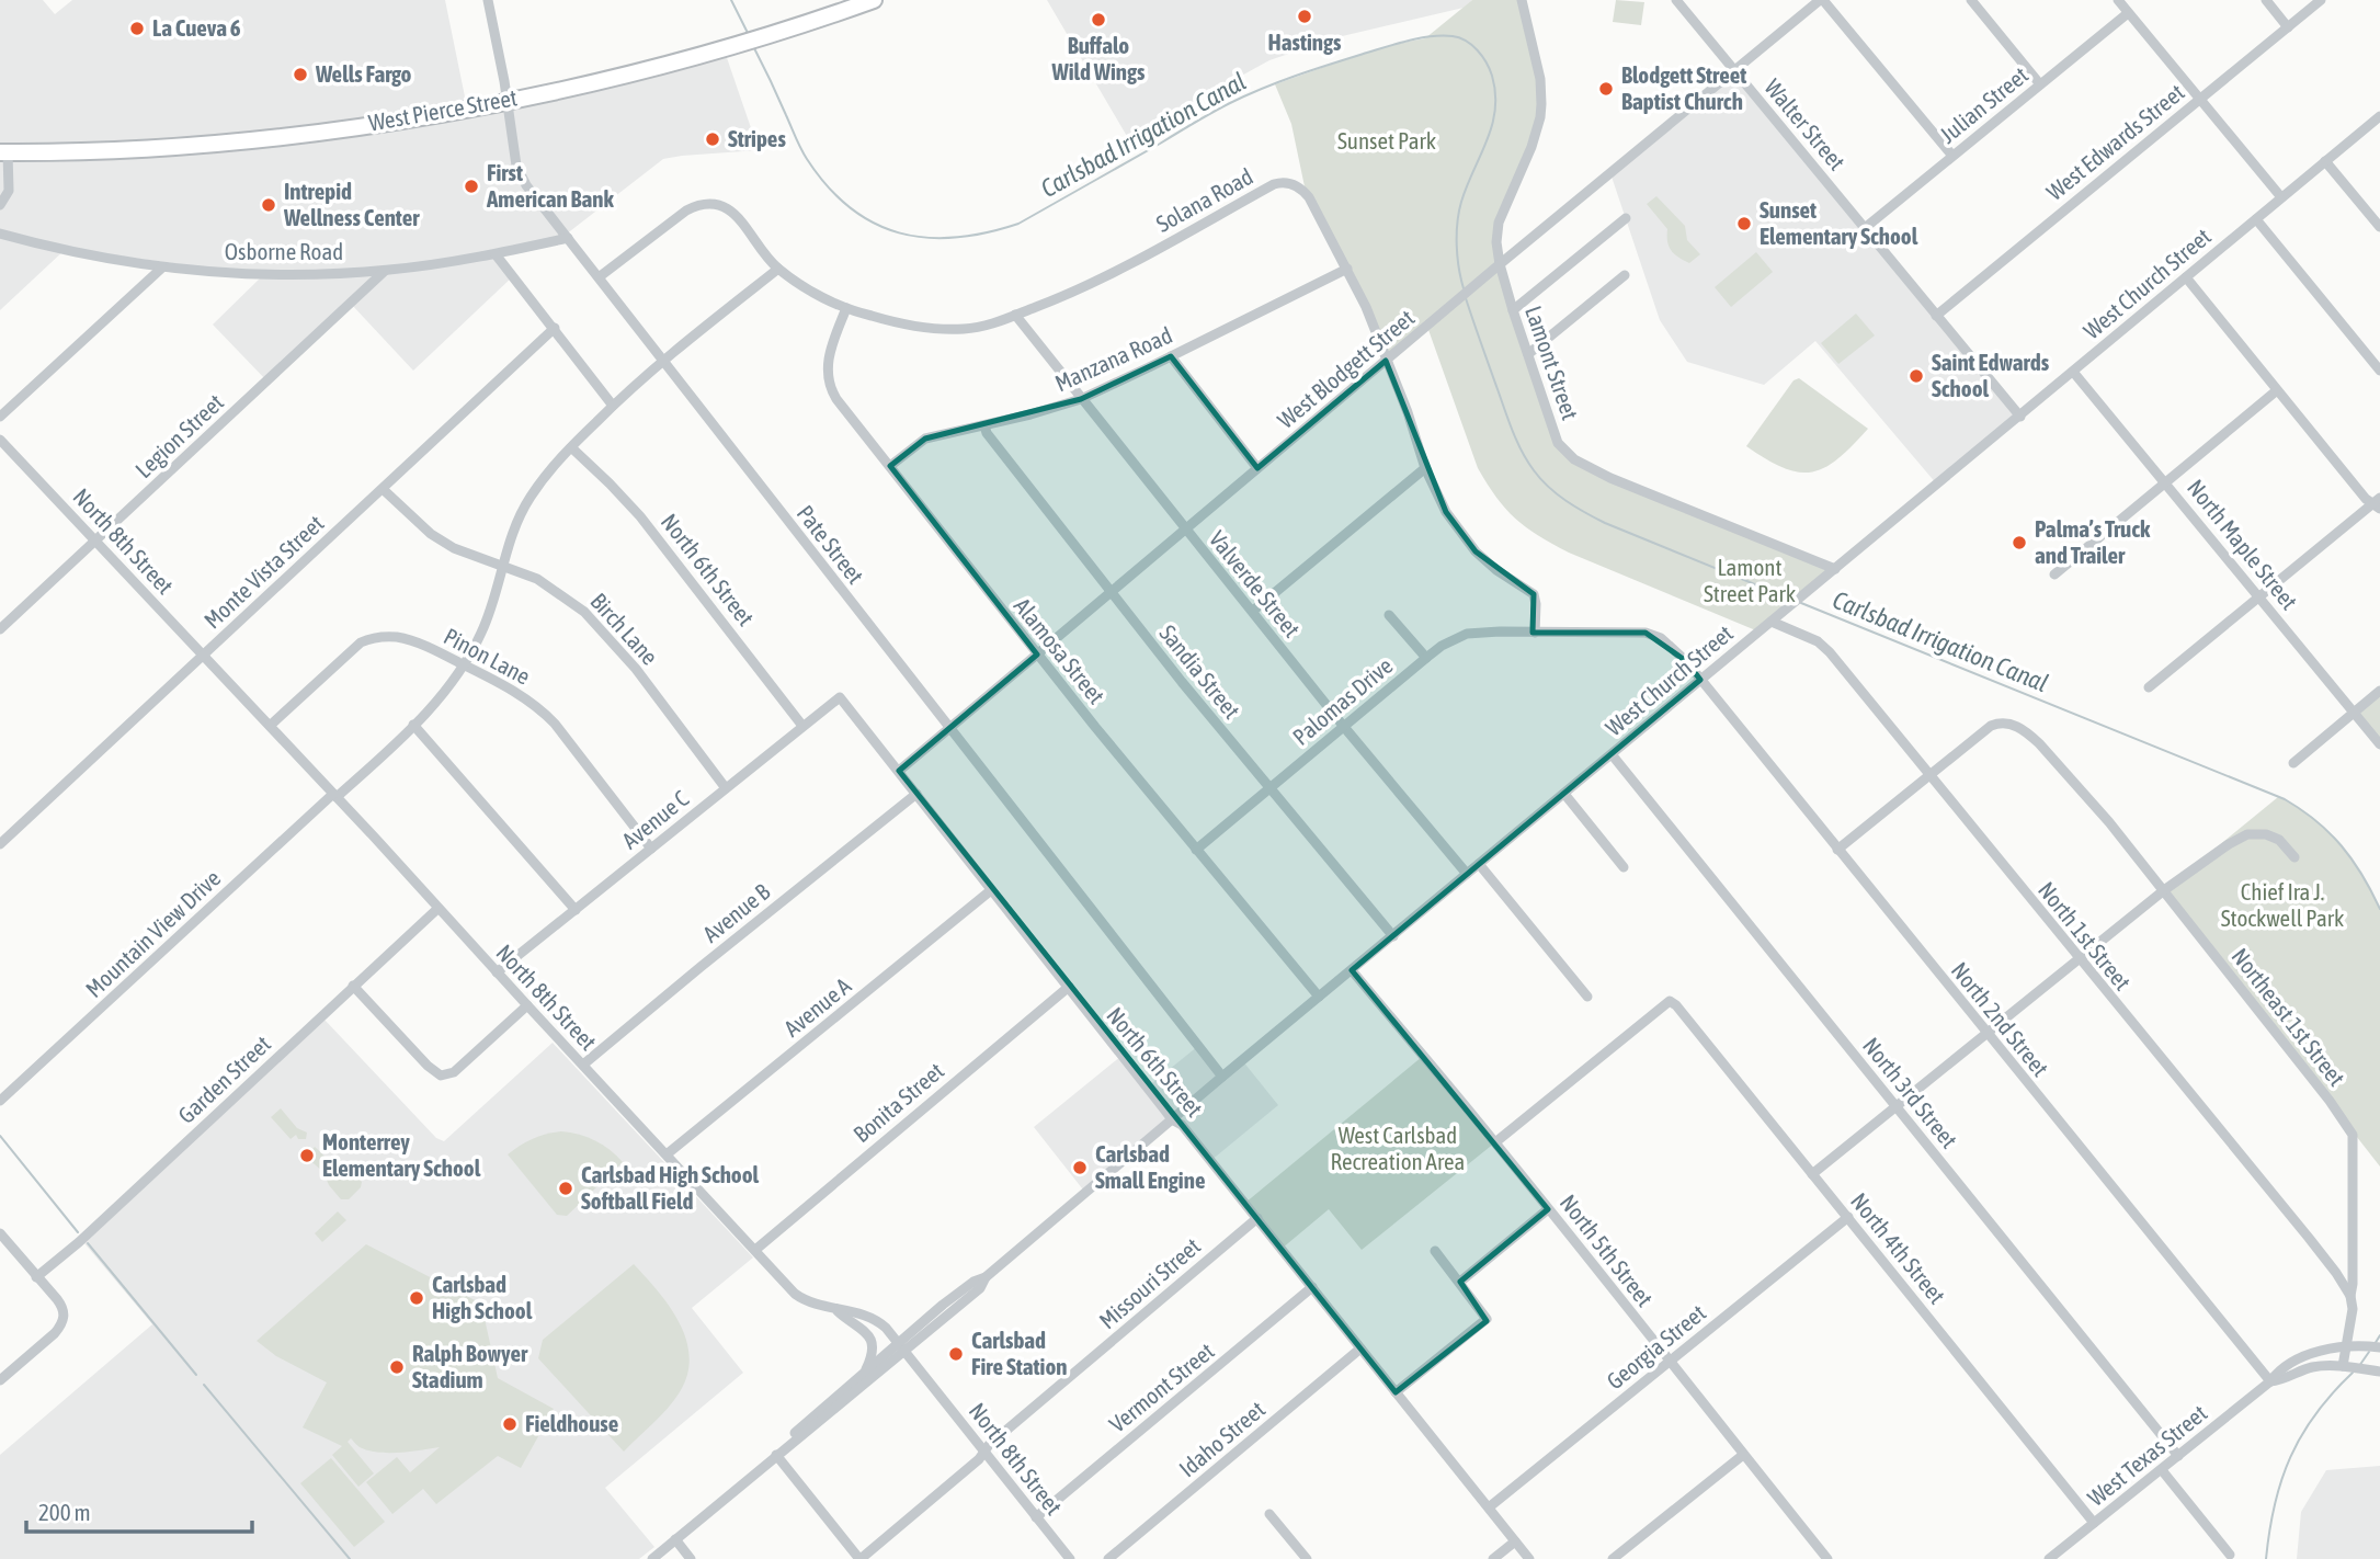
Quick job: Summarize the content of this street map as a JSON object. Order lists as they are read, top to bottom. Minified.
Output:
{"streets":{"highway":["West Pierce Street"],"street":["Julian Street","Walter Street","West Edwards Street","Solana Road","Osborne Road","West Church Street","Manzana Road","Lamont Street","West Blodgett Street","Legion Street","North 8th Street","Pate Street","North Maple Street","North 6th Street","Monte Vista Street","Valverde Street","Birch Lane","Alamosa Street","Pinon Lane","Sandia Street","Palomas Drive","Avenue C","Avenue B","Mountain View Drive","North 1st Street","Avenue A","Northeast 1st Street","North 2nd Street","Garden Street","North 3rd Street","Bonita Street","North 4th Street","North 5th Street","Missouri Street","Georgia Street","Vermont Street","Idaho Street","West Texas Street"]},"crossings":[["Julian Street","Walter Street"],["West Pierce Street","Pate Street"],["Walter Street","West Edwards Street"],["Walter Street","West Church Street"],["Walter Street","West Blodgett Street"],["Solana Road","Manzana Road"],["Solana Road","West Blodgett Street"],["Solana Road","Pate Street"],["Solana Road","Valverde Street"],["Solana Road","Alamosa Street"],["Solana Road","Palomas Drive"],["Osborne Road","Legion Street"],["Osborne Road","Pate Street"],["West Church Street","Lamont Street"],["West Church Street","North 8th Street"],["West Church Street","Pate Street"],["West Church Street","North Maple Street"],["West Church Street","North 6th Street"],["West Church Street","Valverde Street"],["West Church Street","Alamosa Street"],["West Church Street","Sandia Street"],["West Church Street","North 1st Street"],["West Church Street","North 2nd Street"],["West Church Street","North 3rd Street"],["West Church Street","North 5th Street"],["Manzana Road","Valverde Street"],["Manzana Road","Alamosa Street"],["Manzana Road","Sandia Street"],["Lamont Street","West Blodgett Street"],["West Blodgett Street","Pate Street"],["West Blodgett Street","North 6th Street"],["West Blodgett Street","Valverde Street"],["West Blodgett Street","Alamosa Street"],["West Blodgett Street","Sandia Street"],["Legion Street","North 8th Street"],["North 8th Street","Monte Vista Street"],["North 8th Street","Pinon Lane"],["North 8th Street","Avenue C"],["North 8th Street","Avenue B"],["North 8th Street","Mountain View Drive"],["North 8th Street","Avenue A"],["North 8th Street","Garden Street"],["North 8th Street","Bonita Street"],["North 8th Street","Missouri Street"],["North 8th Street","Vermont Street"],["North 6th Street","Avenue C"],["North 6th Street","Avenue B"],["North 6th Street","Mountain View Drive"],["North 6th Street","Avenue A"],["North 6th Street","Bonita Street"],["North 6th Street","Missouri Street"],["North 6th Street","Georgia Street"],["North 6th Street","Vermont Street"],["North 6th Street","Idaho Street"],["Monte Vista Street","Birch Lane"],["Valverde Street","Palomas Drive"],["Birch Lane","Avenue C"],["Birch Lane","Mountain View Drive"],["Alamosa Street","Palomas Drive"],["Pinon Lane","Avenue C"],["Pinon Lane","Mountain View Drive"],["Sandia Street","Palomas Drive"],["North 1st Street","Northeast 1st Street"],["Northeast 1st Street","North 2nd Street"],["Northeast 1st Street","West Texas Street"],["North 2nd Street","West Texas Street"],["North 3rd Street","West Texas Street"],["North 4th Street","North 5th Street"],["North 4th Street","Georgia Street"],["North 4th Street","West Texas Street"],["North 5th Street","Georgia Street"]],"water":["Carlsbad Irrigation Canal"],"parks":["Sunset Park","Lamont Street Park","Chief Ira J. Stockwell Park","West Carlsbad Recreation Area"],"places":["Hastings","Buffalo Wild Wings","La Cueva 6","Wells Fargo","Blodgett Street Baptist Church","Stripes","First American Bank","Intrepid Wellness Center","Sunset Elementary School","Saint Edwards School","Palma’s Truck and Trailer","Monterrey Elementary School","Carlsbad Small Engine","Carlsbad High School Softball Field","Carlsbad High School","Carlsbad Fire Station","Ralph Bowyer Stadium","Fieldhouse"],"scale_bar":"200 m"}
